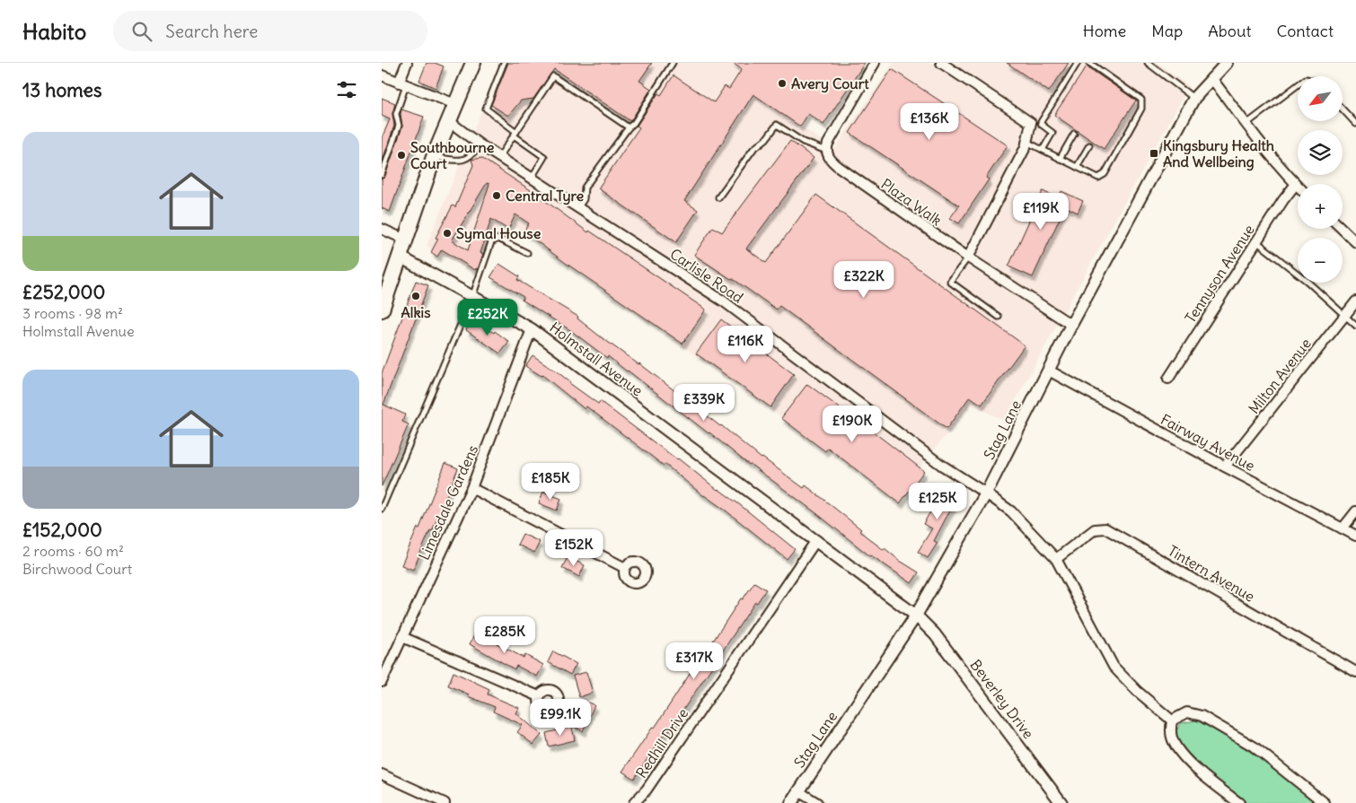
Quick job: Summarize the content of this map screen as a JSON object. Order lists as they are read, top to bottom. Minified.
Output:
{"streets":{"street":["Plaza Walk","Tennyson Avenue","Carlisle Road","Holmstall Avenue","Milton Avenue","Stag Lane","Fairway Avenue","Limesdale Gardens","Tintern Avenue","Beverley Drive","Redhill Drive"]},"crossings":[["Plaza Walk","Stag Lane"],["Carlisle Road","Stag Lane"],["Carlisle Road","Tintern Avenue"],["Holmstall Avenue","Stag Lane"],["Holmstall Avenue","Limesdale Gardens"],["Holmstall Avenue","Beverley Drive"],["Holmstall Avenue","Redhill Drive"],["Milton Avenue","Fairway Avenue"],["Stag Lane","Fairway Avenue"],["Stag Lane","Beverley Drive"]],"places":{"other":["Avery Court","Southbourne Court","Central Tyre","Symal House","Alkis"],"transit":["Kingsbury Health And Wellbeing"]},"north":"bottom left","page":{"header":"Habito","search":"Search here","nav":["Home","Map","About","Contact"],"heading":"13 homes","map_buttons":["+","−"],"price":["£136K","£119K","£322K","£252K","£116K","£339K","£190K","£185K","£125K","£152K","£285K","£317K","£99.1K"],"list":[{"name":"£252,000","note":"3 rooms · 98 m² · Holmstall Avenue"},{"name":"£152,000","note":"2 rooms · 60 m² · Birchwood Court"}]}}
